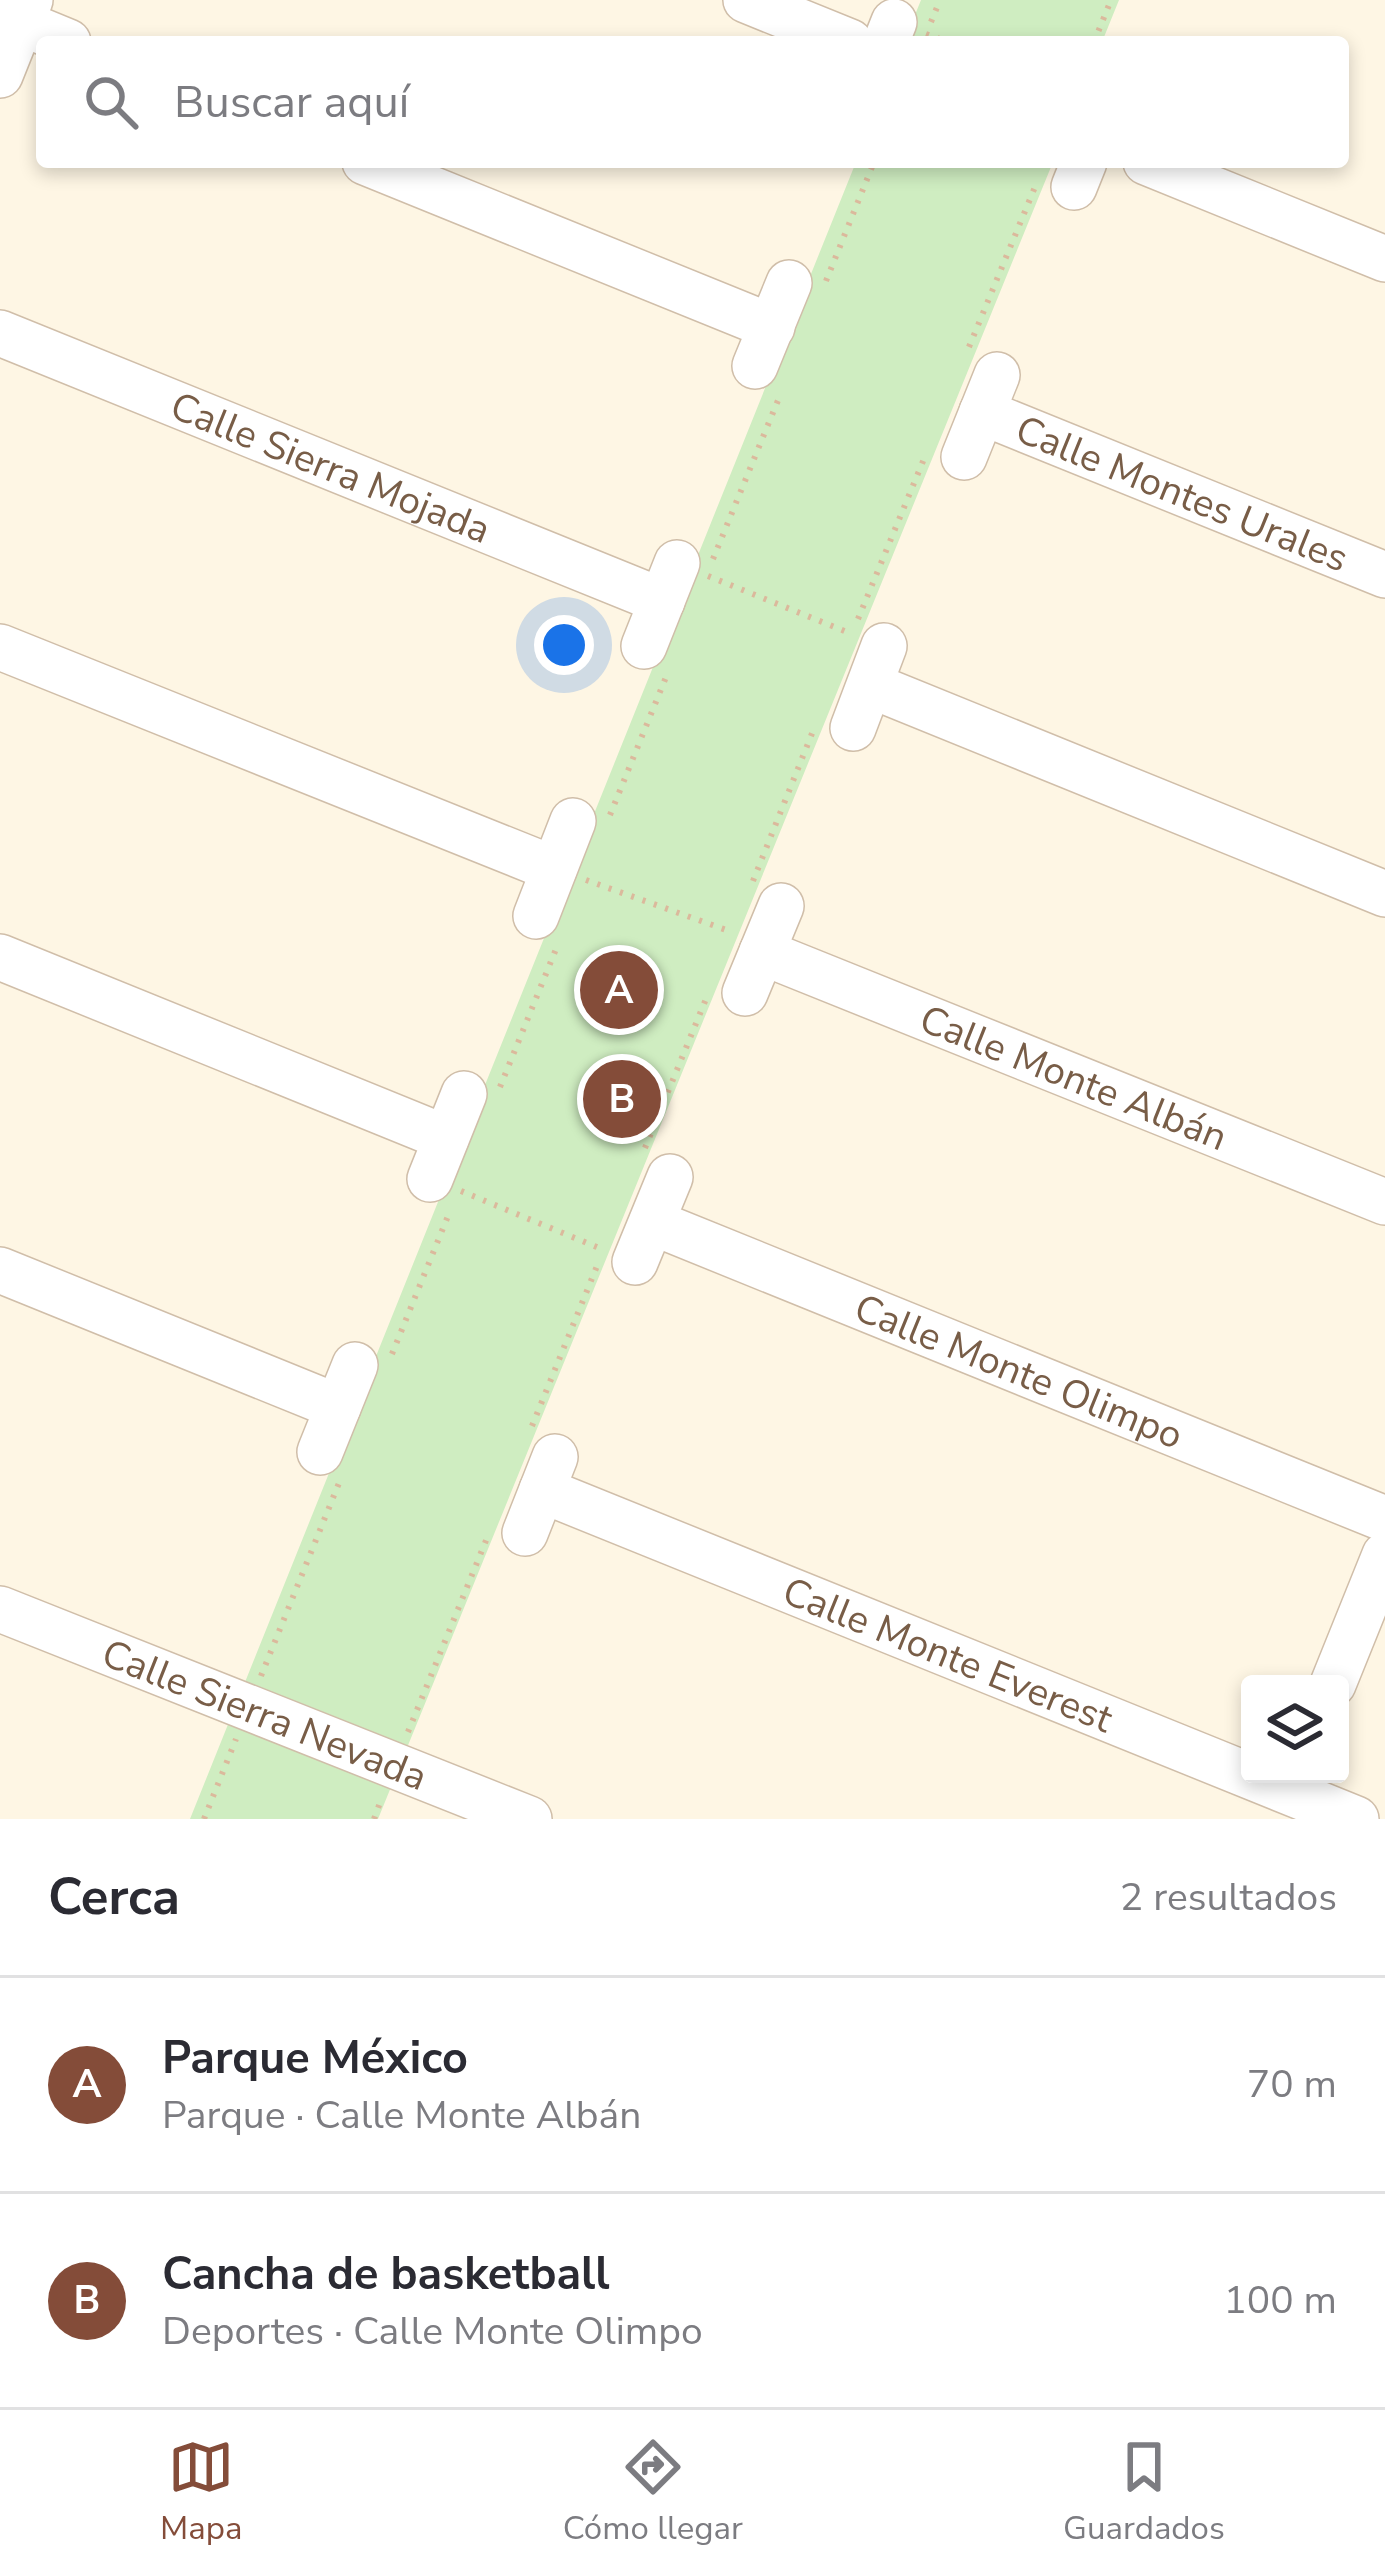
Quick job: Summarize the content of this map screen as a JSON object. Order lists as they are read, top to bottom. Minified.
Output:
{"streets":{"street":["Calle Sierra Mojada","Calle Montes Urales","Calle Monte Albán","Calle Monte Olimpo","Calle Monte Everest","Calle Sierra Nevada"]},"page":{"search":"Buscar aquí","pins":["A","B"],"heading":["Cerca","2 resultados"],"list":[{"mark":"A","name":"Parque México","note":"Parque · Calle Monte Albán","value":"70 m"},{"mark":"B","name":"Cancha de basketball","note":"Deportes · Calle Monte Olimpo","value":"100 m"}],"nav":["Mapa","Cómo llegar","Guardados"]}}
